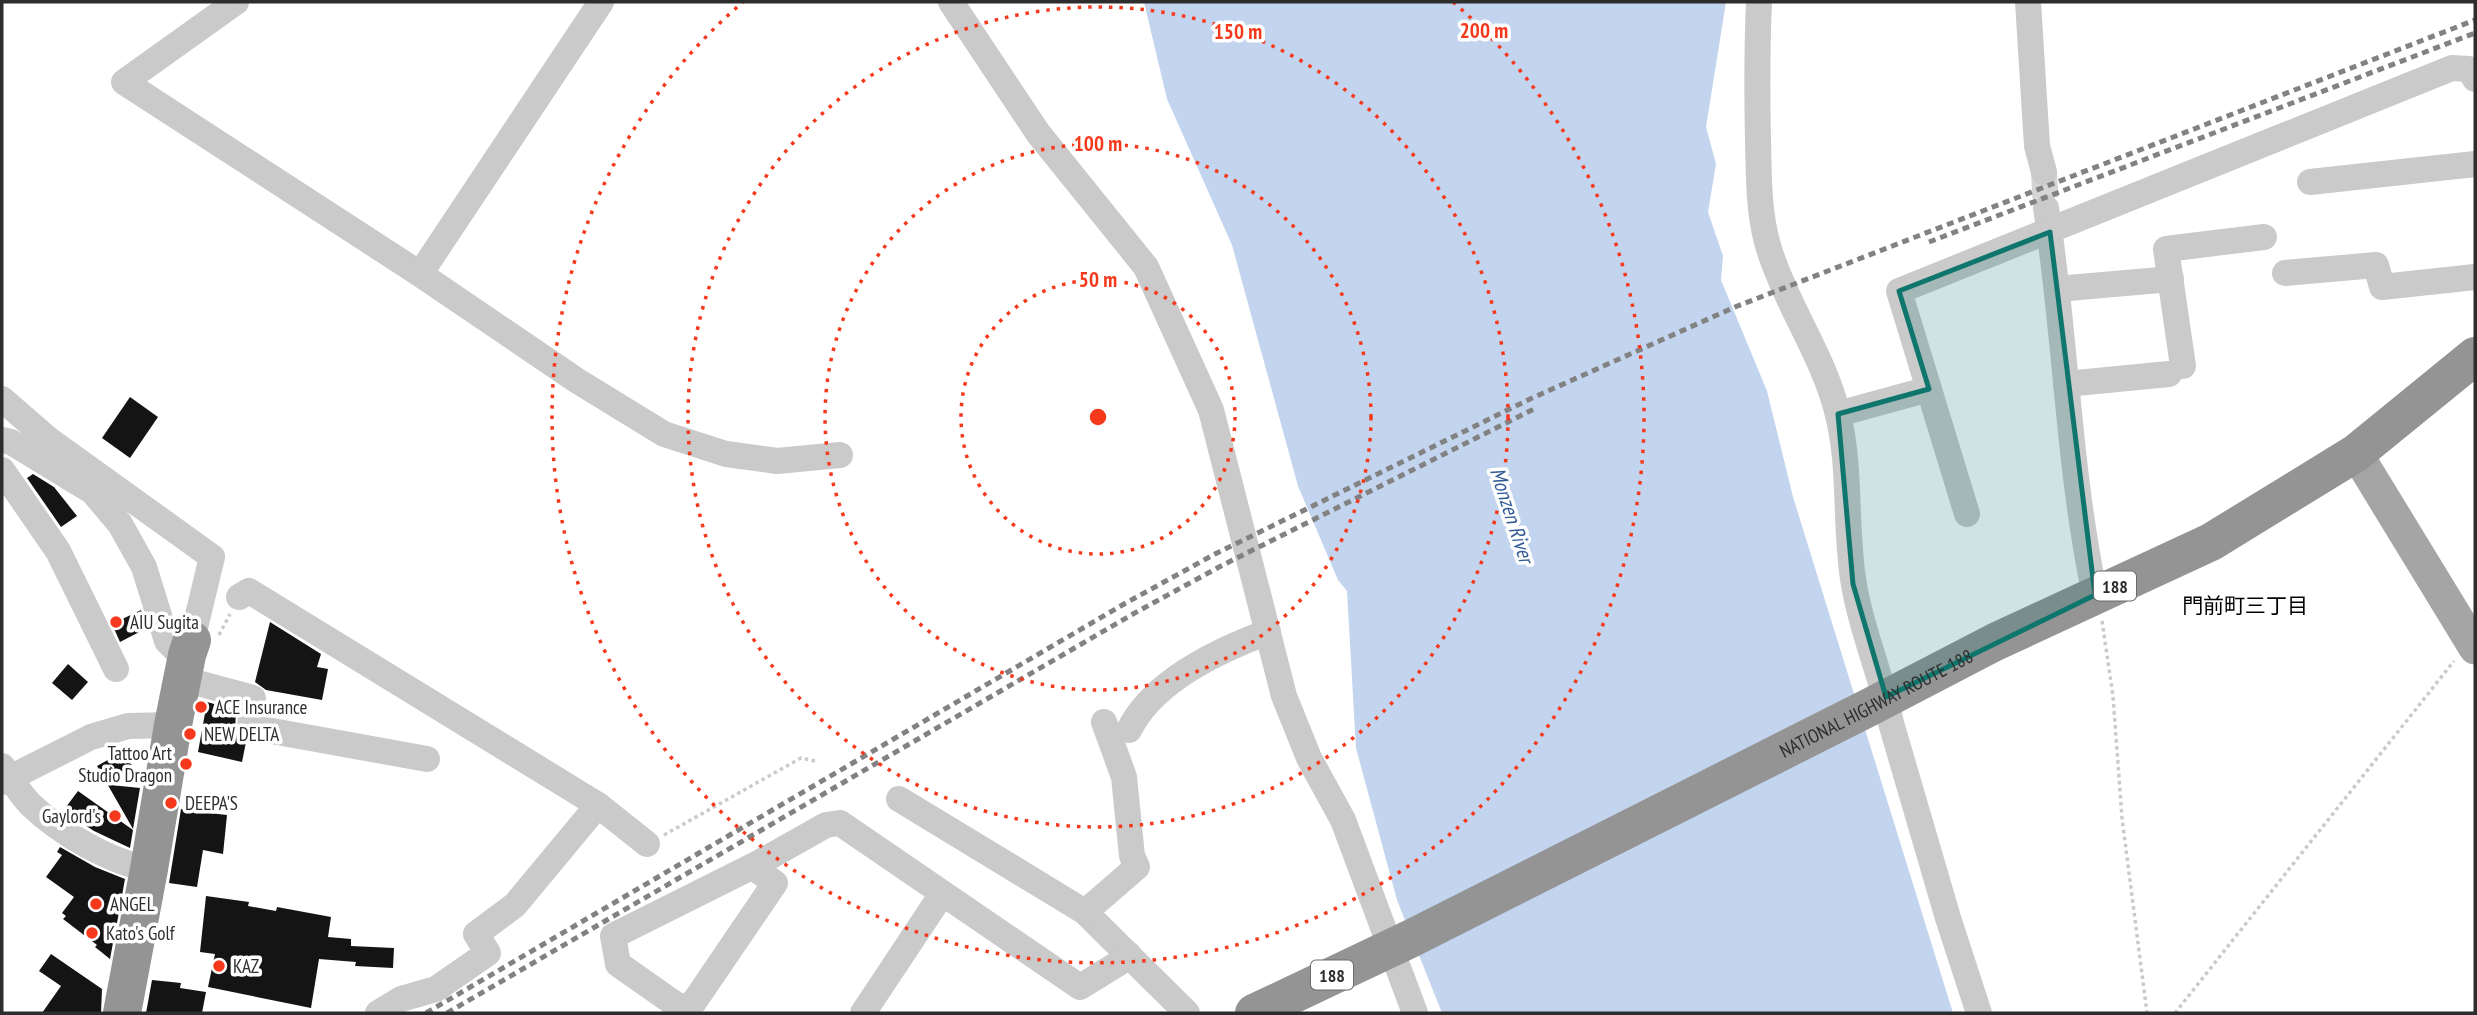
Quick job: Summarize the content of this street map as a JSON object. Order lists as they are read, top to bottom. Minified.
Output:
{"streets":{"highway":["188","NATIONAL HIGHWAY ROUTE 188"]},"districts":["門前町三丁目"],"water":["Monzen River"],"places":["AIU Sugita","ACE Insurance","NEW DELTA","Tattoo Art Studio Dragon","DEEPA'S","Gaylord's","ANGEL","Kato's Golf","KAZ"],"rings":["200 m","150 m","100 m","50 m"]}
